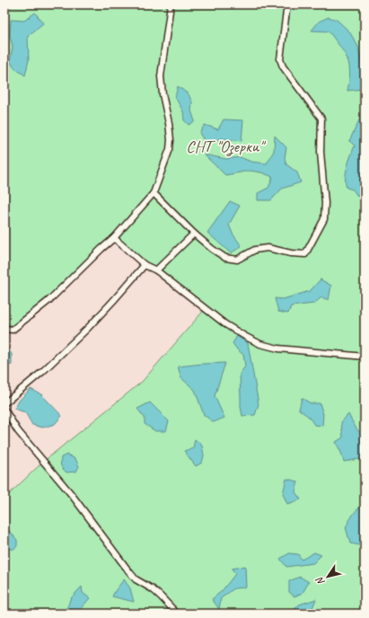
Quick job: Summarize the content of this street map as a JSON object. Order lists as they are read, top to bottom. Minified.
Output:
{"parks":["СНТ \"Озерки\""],"north":"bottom left"}
